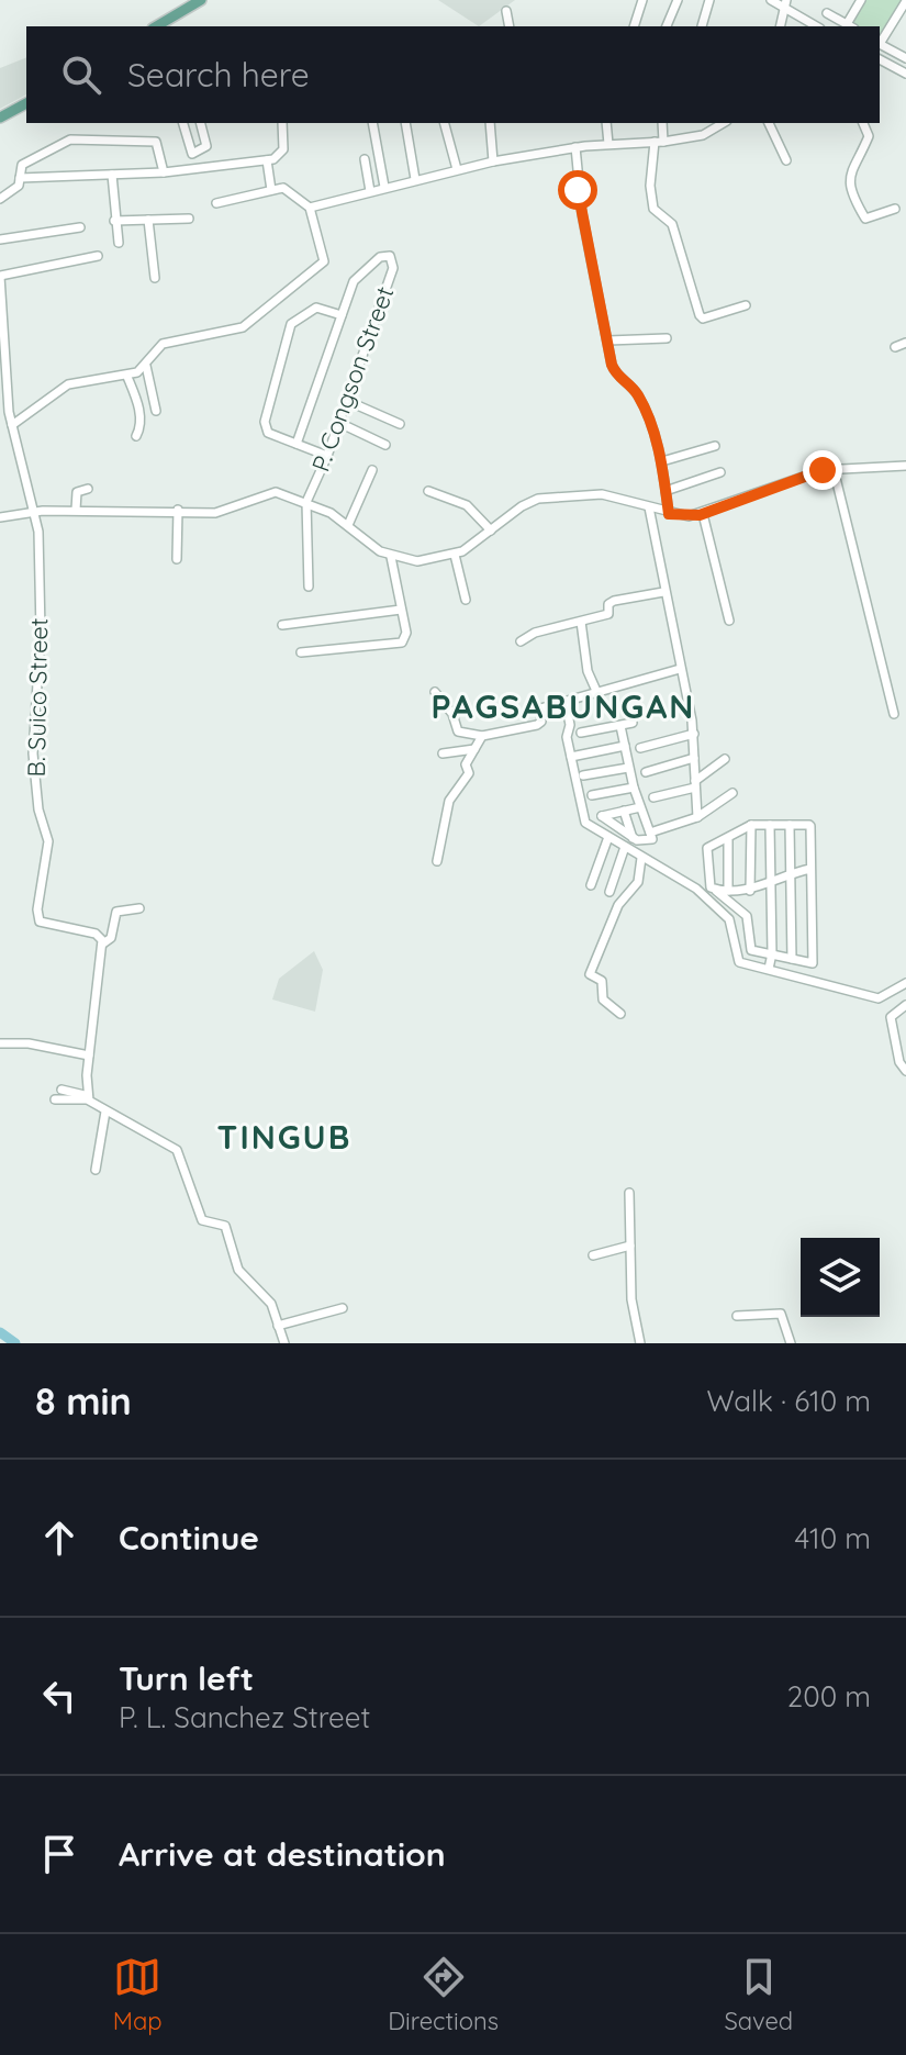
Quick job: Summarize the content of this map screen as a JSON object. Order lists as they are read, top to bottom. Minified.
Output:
{"streets":{"street":["P. Congson Street","B. Suico Street"]},"districts":["PAGSABUNGAN","TINGUB"],"page":{"search":"Search here","heading":["8 min","Walk · 610 m"],"list":[["Continue","410 m"],["Turn left","P. L. Sanchez Street","200 m"],"Arrive at destination"],"nav":["Map","Directions","Saved"]}}
